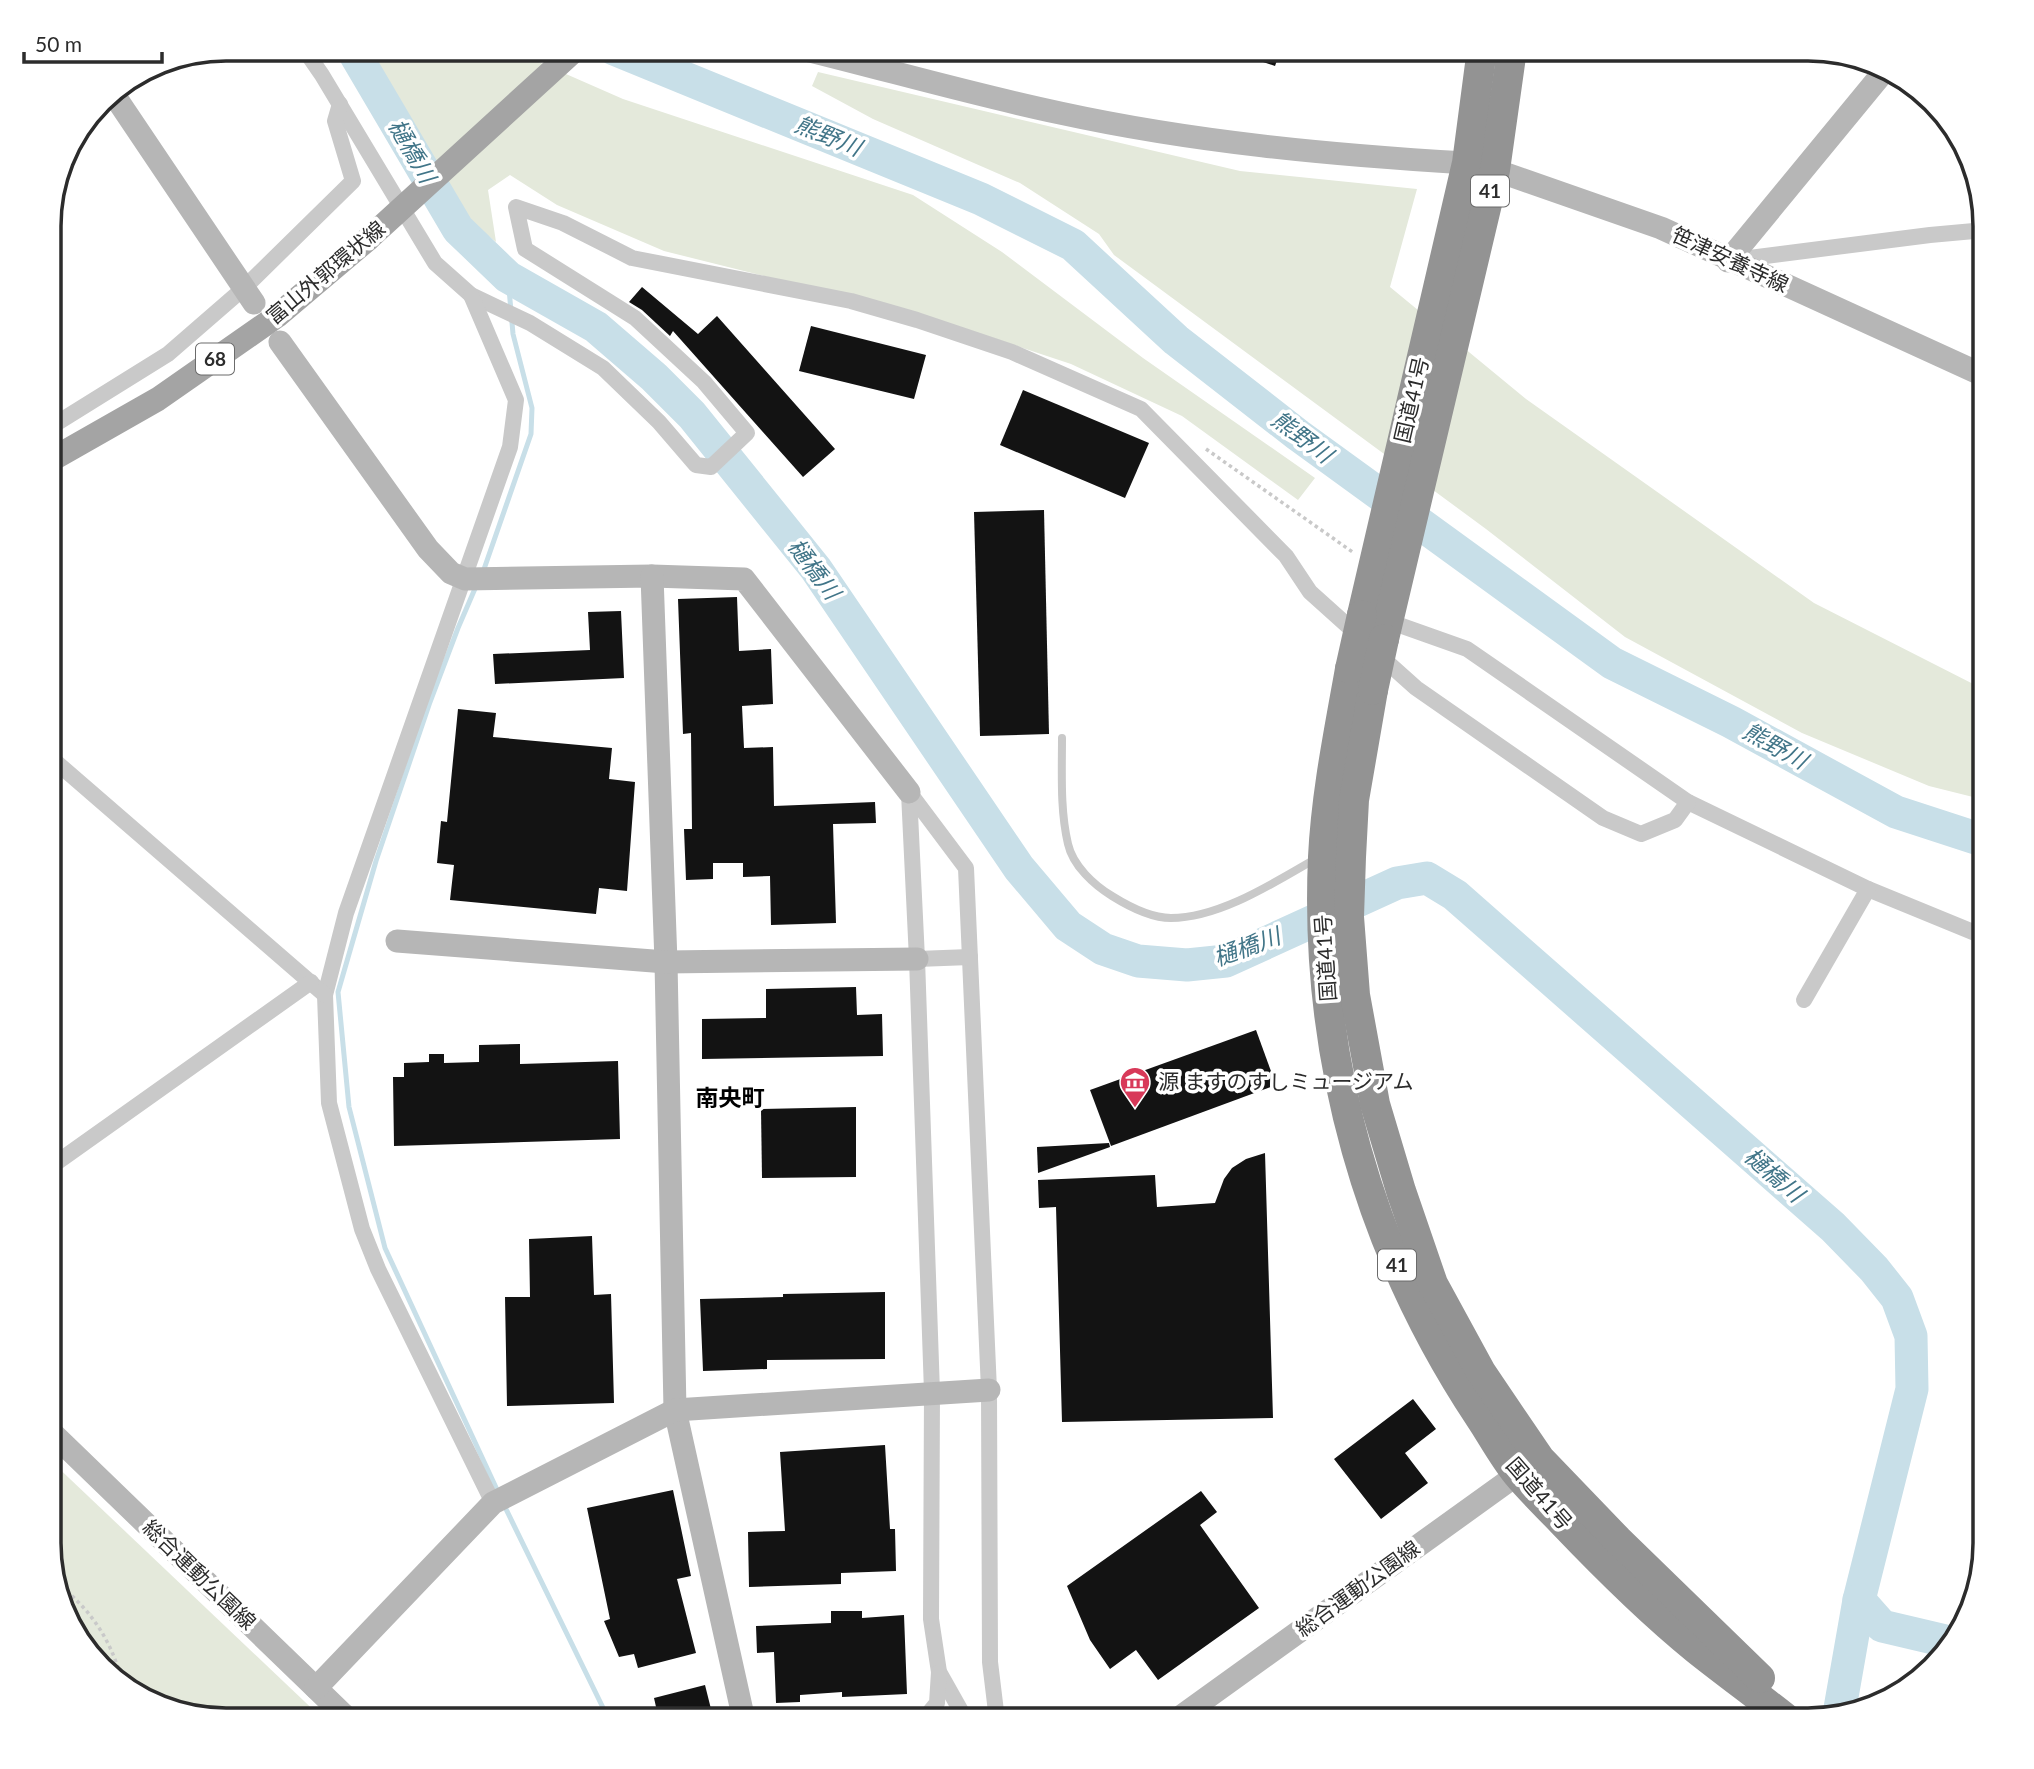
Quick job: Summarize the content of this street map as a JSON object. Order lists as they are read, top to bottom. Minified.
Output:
{"streets":{"highway":["41","国道41号"],"main road":["富山外郭環状線","68"],"street":["笹津安養寺線","総合運動公園線"]},"crossings":[["笹津安養寺線","国道41号"],["国道41号","総合運動公園線"]],"districts":["南央町"],"water":["熊野川","樋橋川"],"places":{"museum":["源 ますのすしミュージアム"]},"scale_bar":"50 m"}
